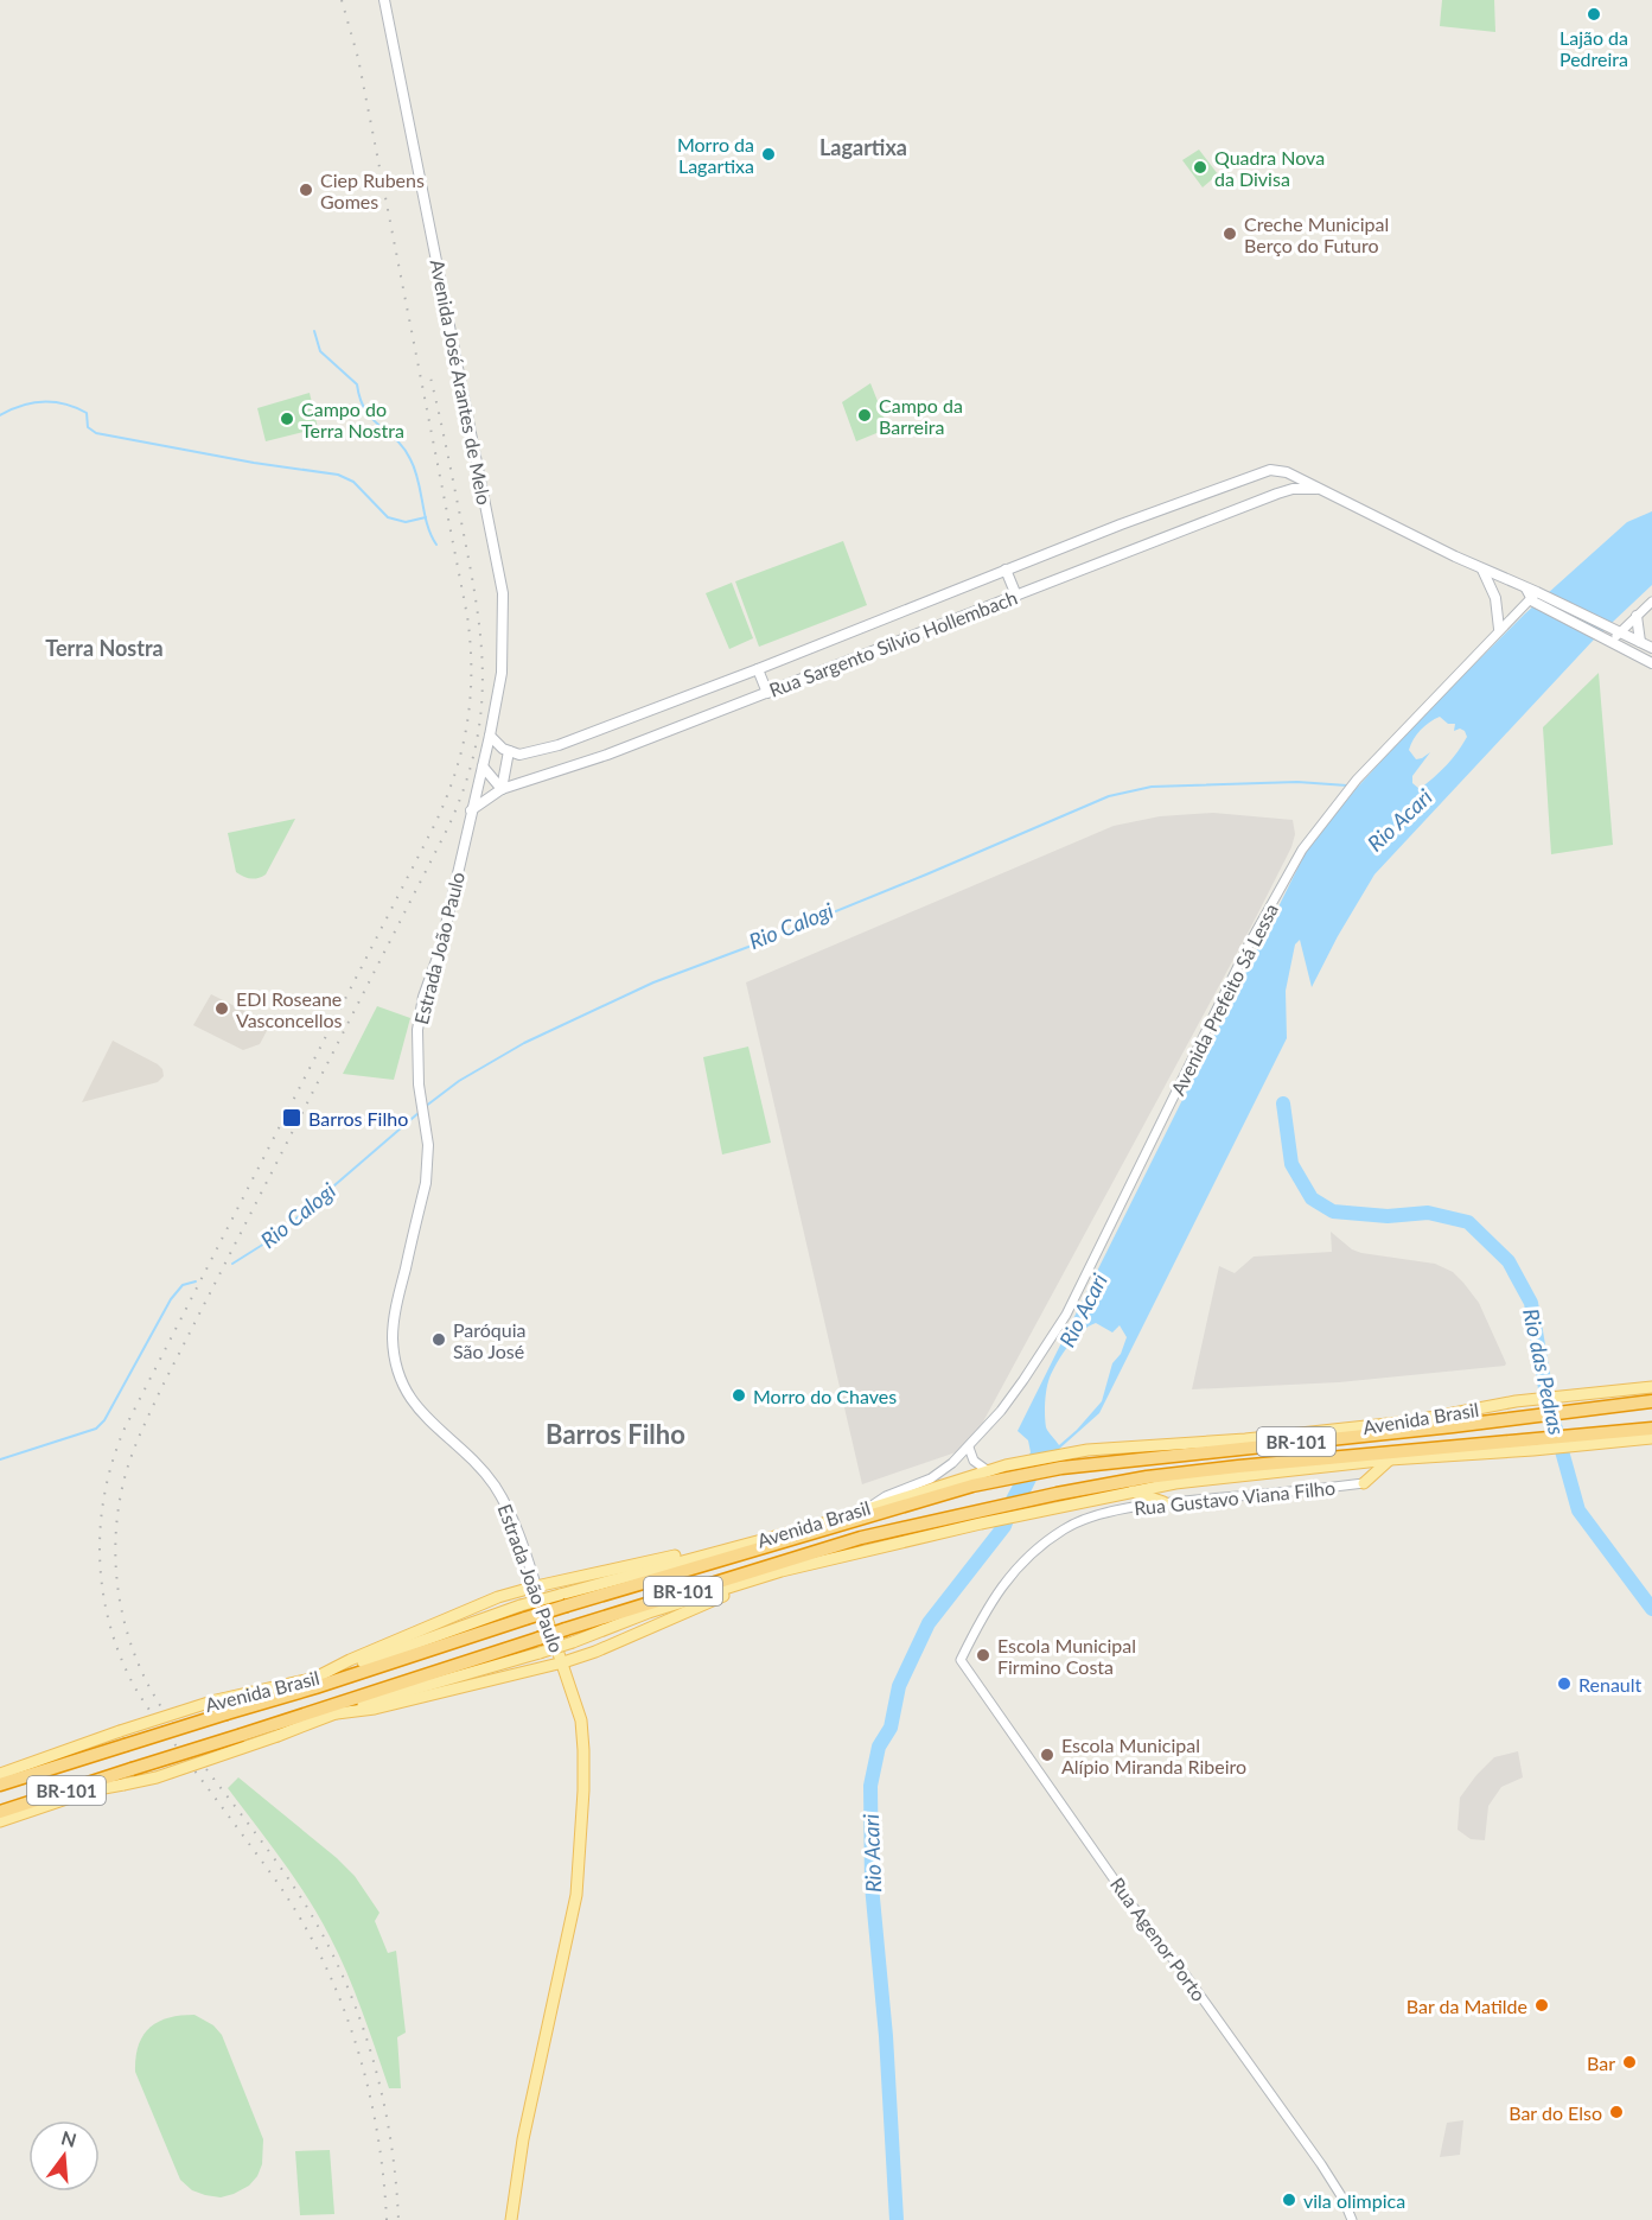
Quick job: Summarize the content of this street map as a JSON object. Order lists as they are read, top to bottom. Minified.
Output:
{"streets":{"highway":["Avenida Brasil","BR-101"],"main road":["Avenida José Arantes de Melo","Rua Sargento Silvio Hollembach","Estrada João Paulo"],"street":["Avenida Prefeito Sá Lessa","Rua Gustavo Viana Filho","Rua Agenor Porto"]},"crossings":[["Avenida José Arantes de Melo","Estrada João Paulo"],["Rua Sargento Silvio Hollembach","Estrada João Paulo"],["Rua Sargento Silvio Hollembach","Avenida Prefeito Sá Lessa"],["Avenida Prefeito Sá Lessa","Avenida Brasil"],["Avenida Brasil","Rua Gustavo Viana Filho"],["Rua Gustavo Viana Filho","Rua Agenor Porto"]],"districts":["Lagartixa","Terra Nostra","Barros Filho"],"water":["Rio Acari","Rio Calogi","Rio das Pedras"],"places":{"other":["Lajão da Pedreira","Morro da Lagartixa","Quadra Nova da Divisa","Ciep Rubens Gomes","Creche Municipal Berço do Futuro","Campo da Barreira","Campo do Terra Nostra","EDI Roseane Vasconcellos","Paróquia São José","Morro do Chaves","Escola Municipal Firmino Costa","Renault","Escola Municipal Alípio Miranda Ribeiro","Bar da Matilde","Bar","Bar do Elso","vila olimpica"],"transit":["Barros Filho"]},"north":"top"}
